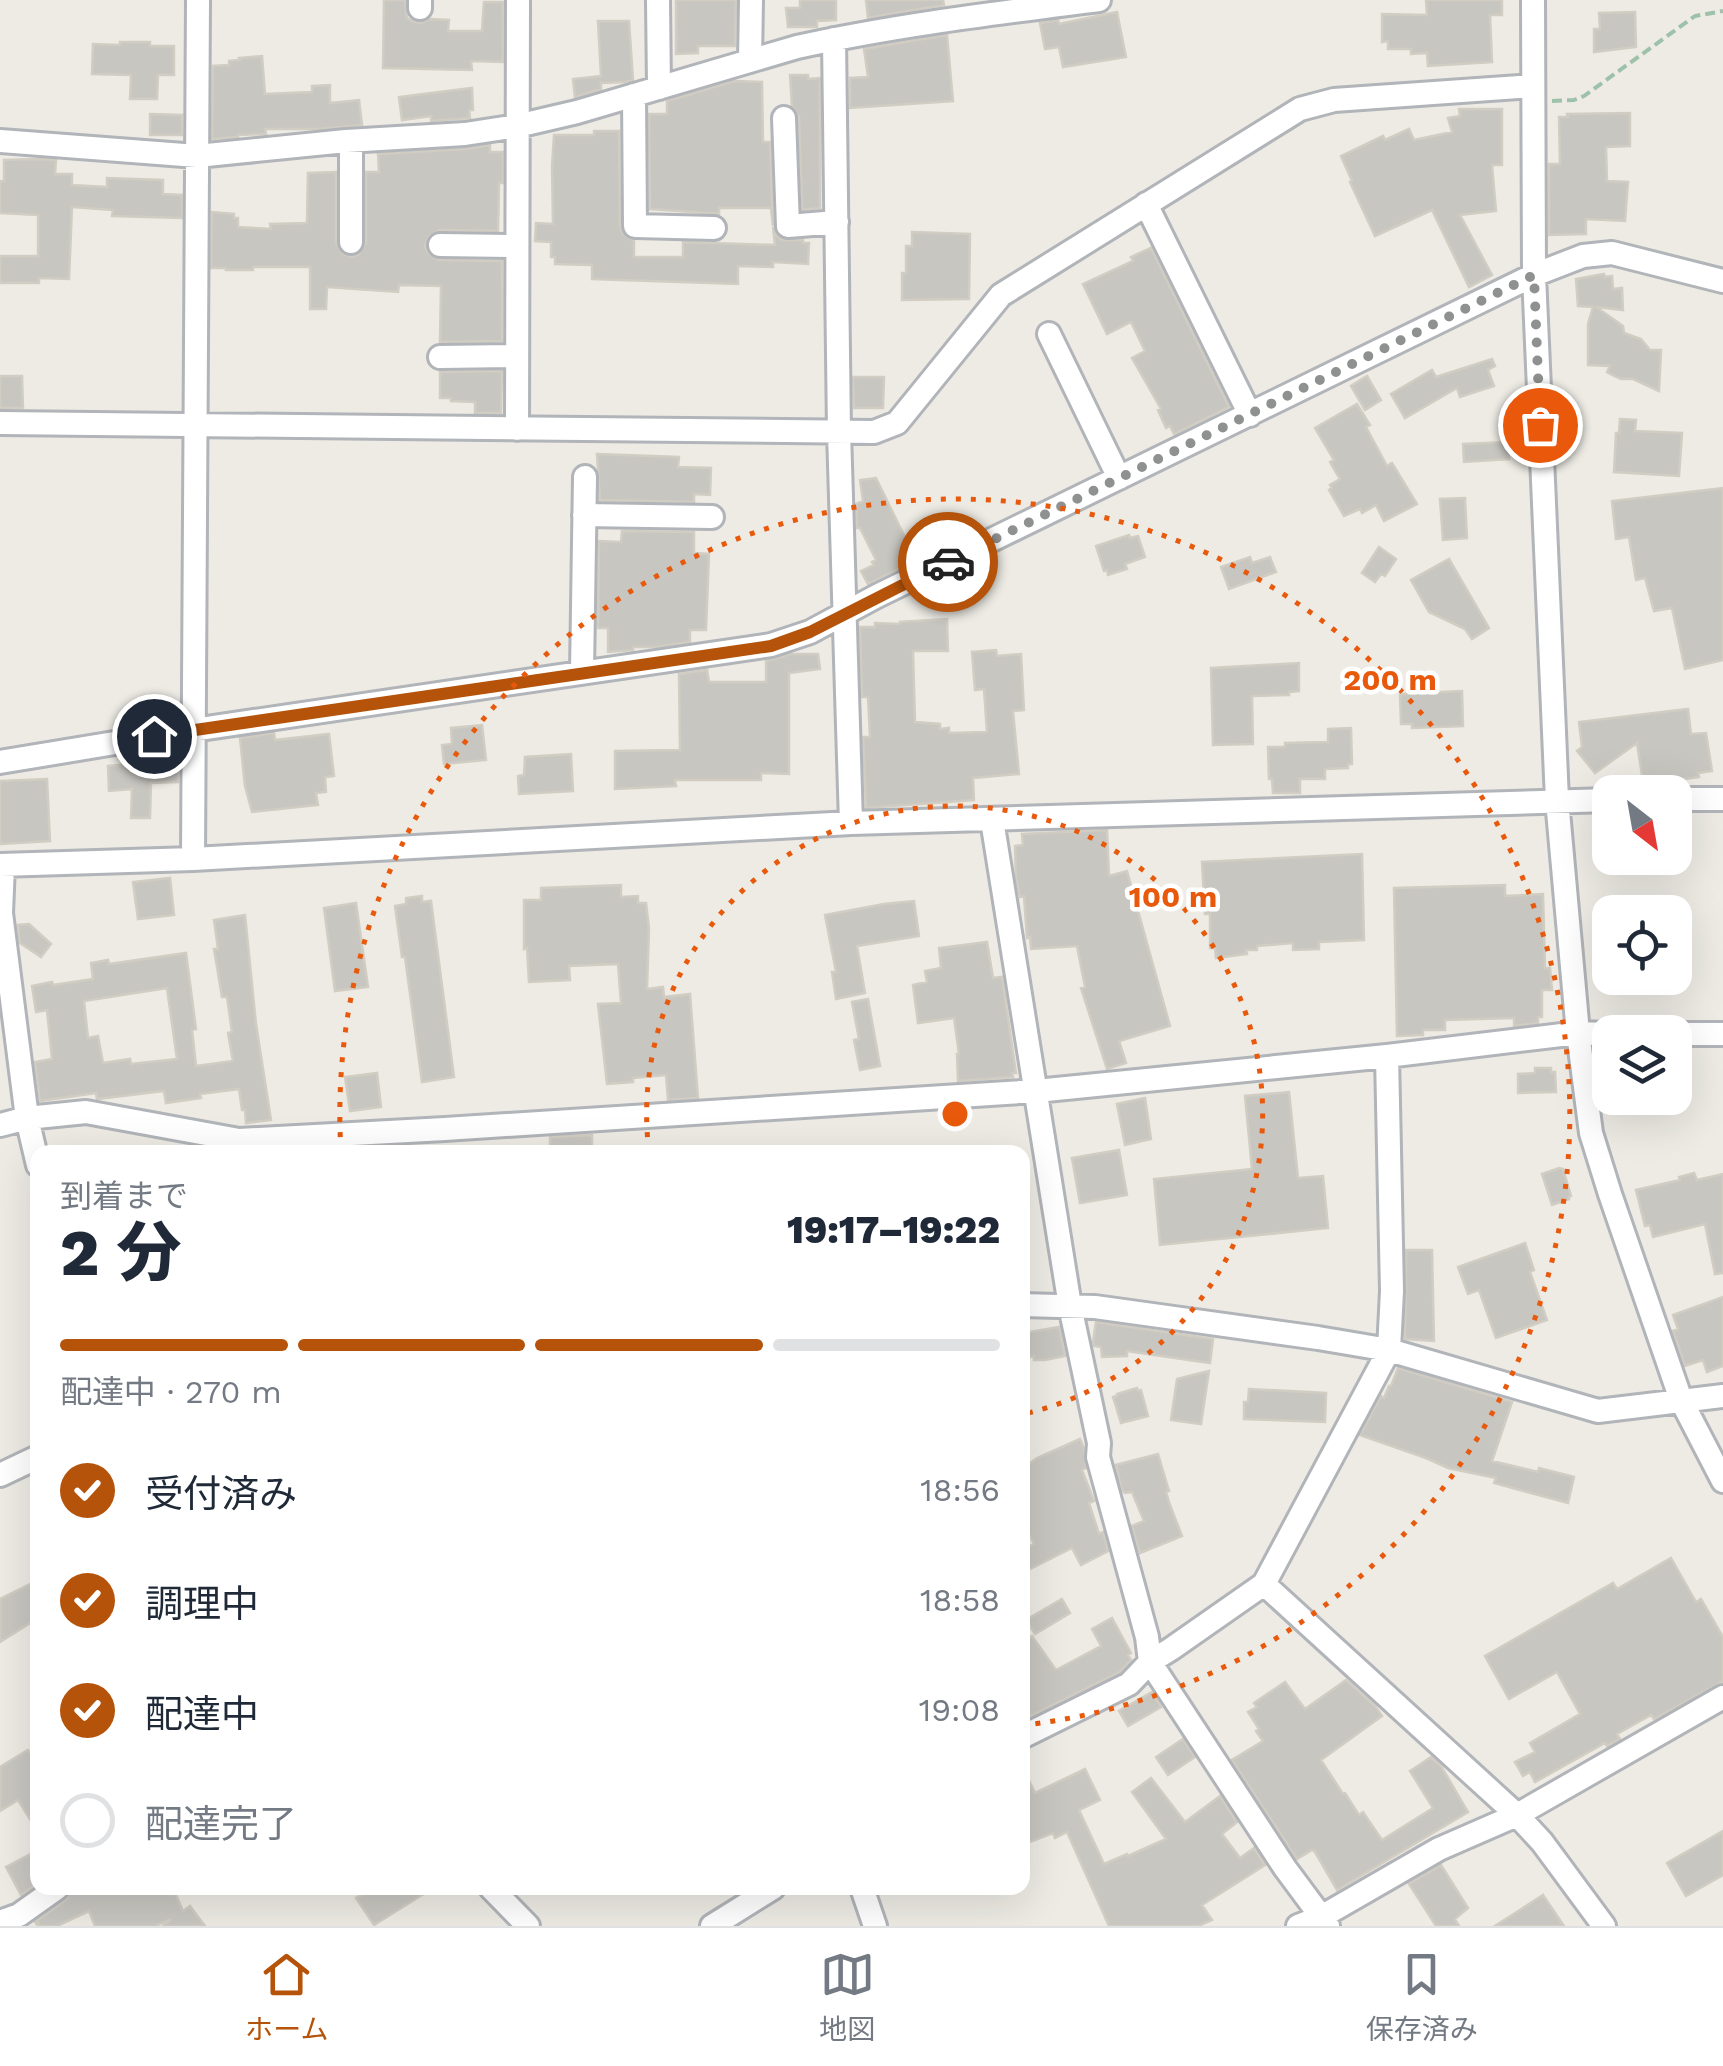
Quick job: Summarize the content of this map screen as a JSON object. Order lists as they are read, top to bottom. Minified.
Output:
{"north":"bottom right","page":{"heading":["2 分","到着まで","19:17–19:22"],"bar":"配達中 · 270 m","list":[["受付済み","18:56"],["調理中","18:58"],["配達中","19:08"],"配達完了"],"tabs":["ホーム","地図","保存済み"]},"rings":["200 m","100 m"]}
